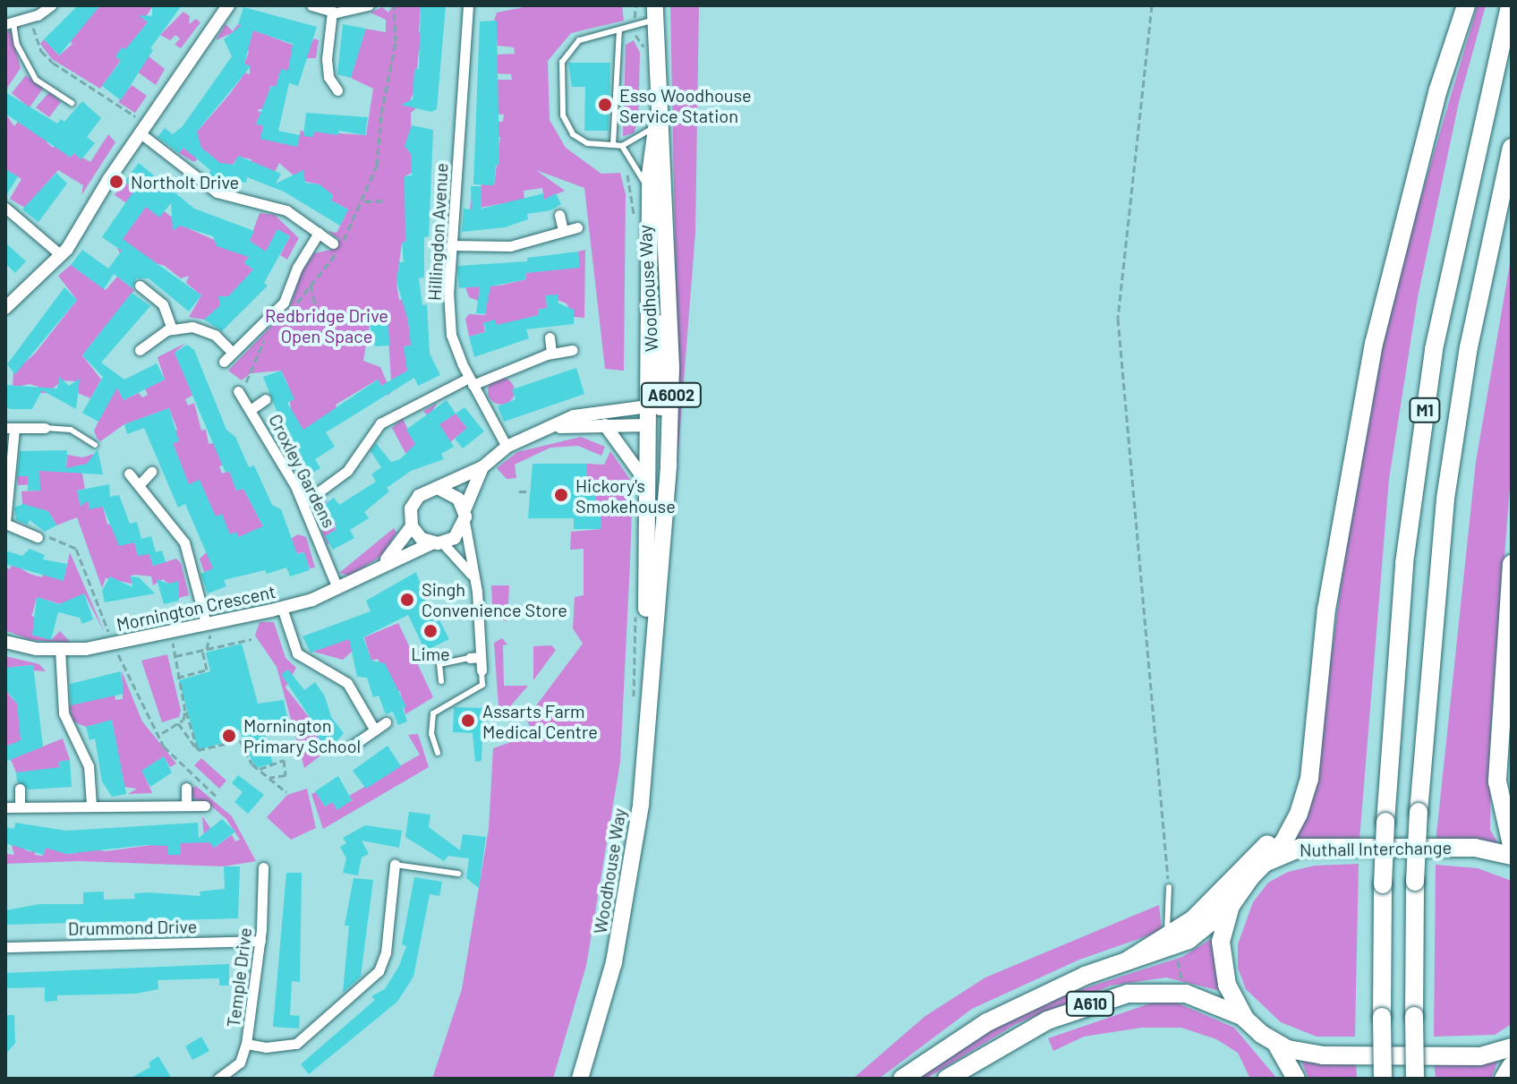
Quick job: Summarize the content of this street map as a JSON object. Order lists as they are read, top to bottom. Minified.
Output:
{"streets":{"highway":["M1","Nuthall Interchange","A610"],"main road":["Woodhouse Way","A6002"],"street":["Hillingdon Avenue","Croxley Gardens","Mornington Crescent","Drummond Drive","Temple Drive"]},"crossings":[["Hillingdon Avenue","Mornington Crescent"],["Woodhouse Way","A6002"],["Woodhouse Way","Mornington Crescent"],["A6002","Mornington Crescent"],["Croxley Gardens","Mornington Crescent"],["Drummond Drive","Temple Drive"]],"parks":["Redbridge Drive Open Space"],"places":["Esso Woodhouse Service Station","Northolt Drive","Hickory's Smokehouse","Singh Convenience Store","Lime","Assarts Farm Medical Centre","Mornington Primary School"]}
